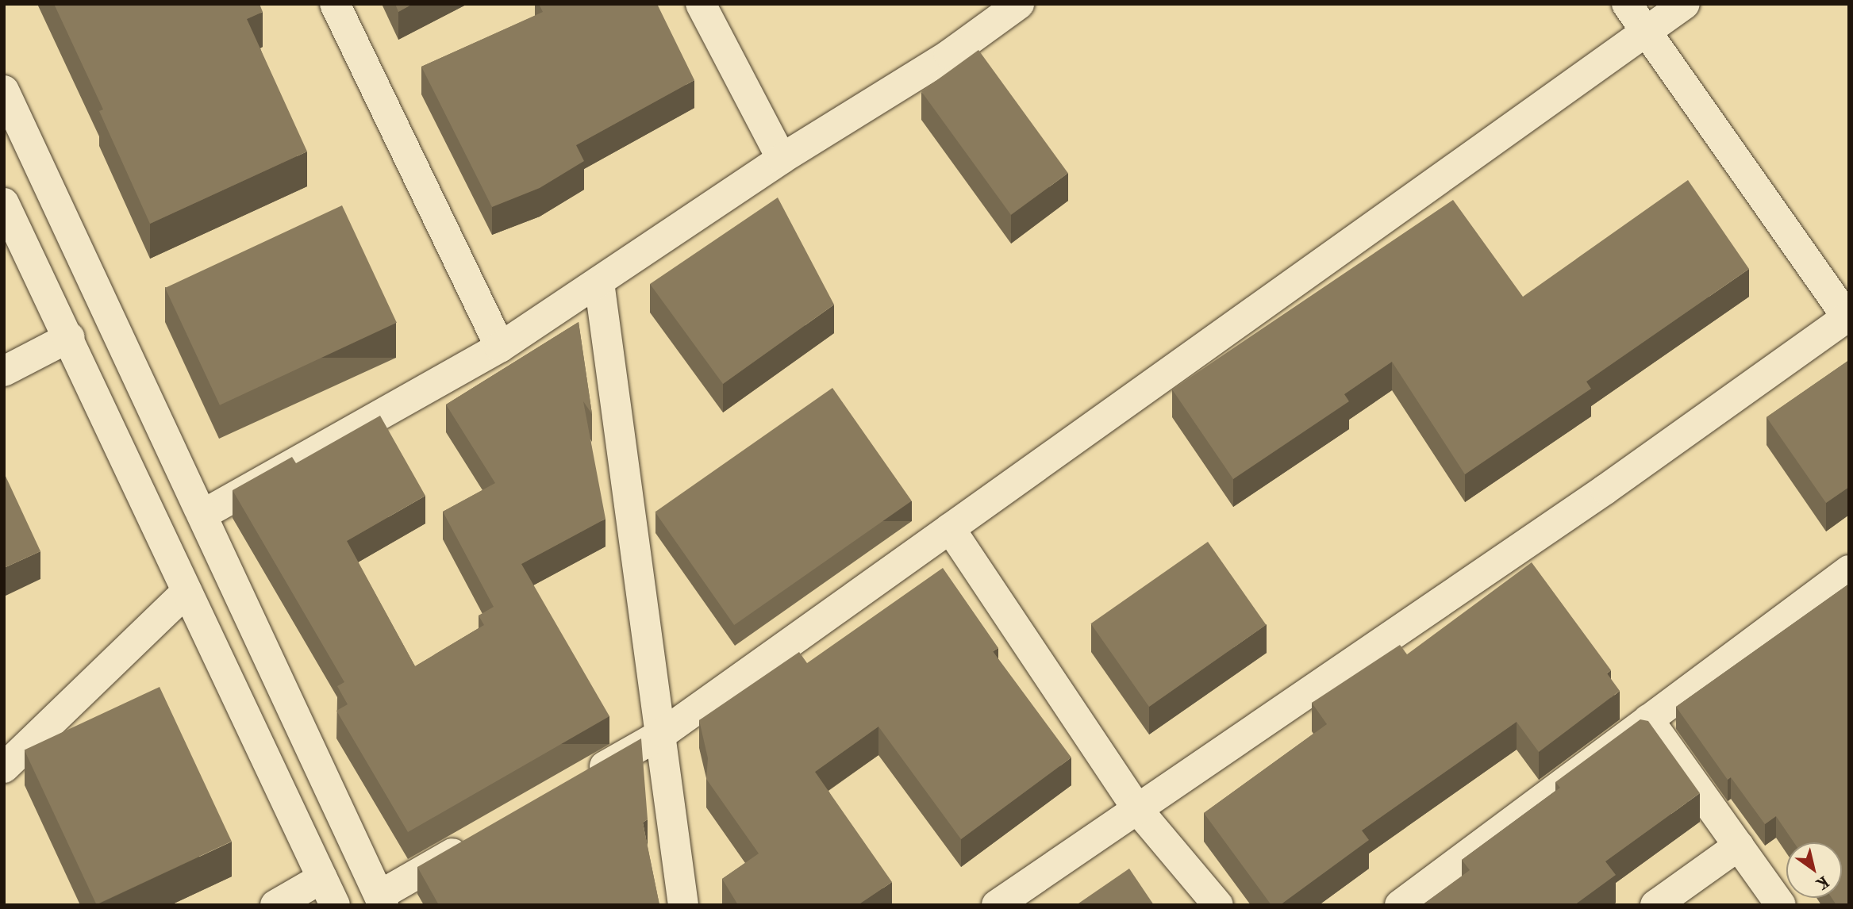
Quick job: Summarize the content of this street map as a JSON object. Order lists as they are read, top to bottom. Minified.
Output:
{"north":"bottom right"}
